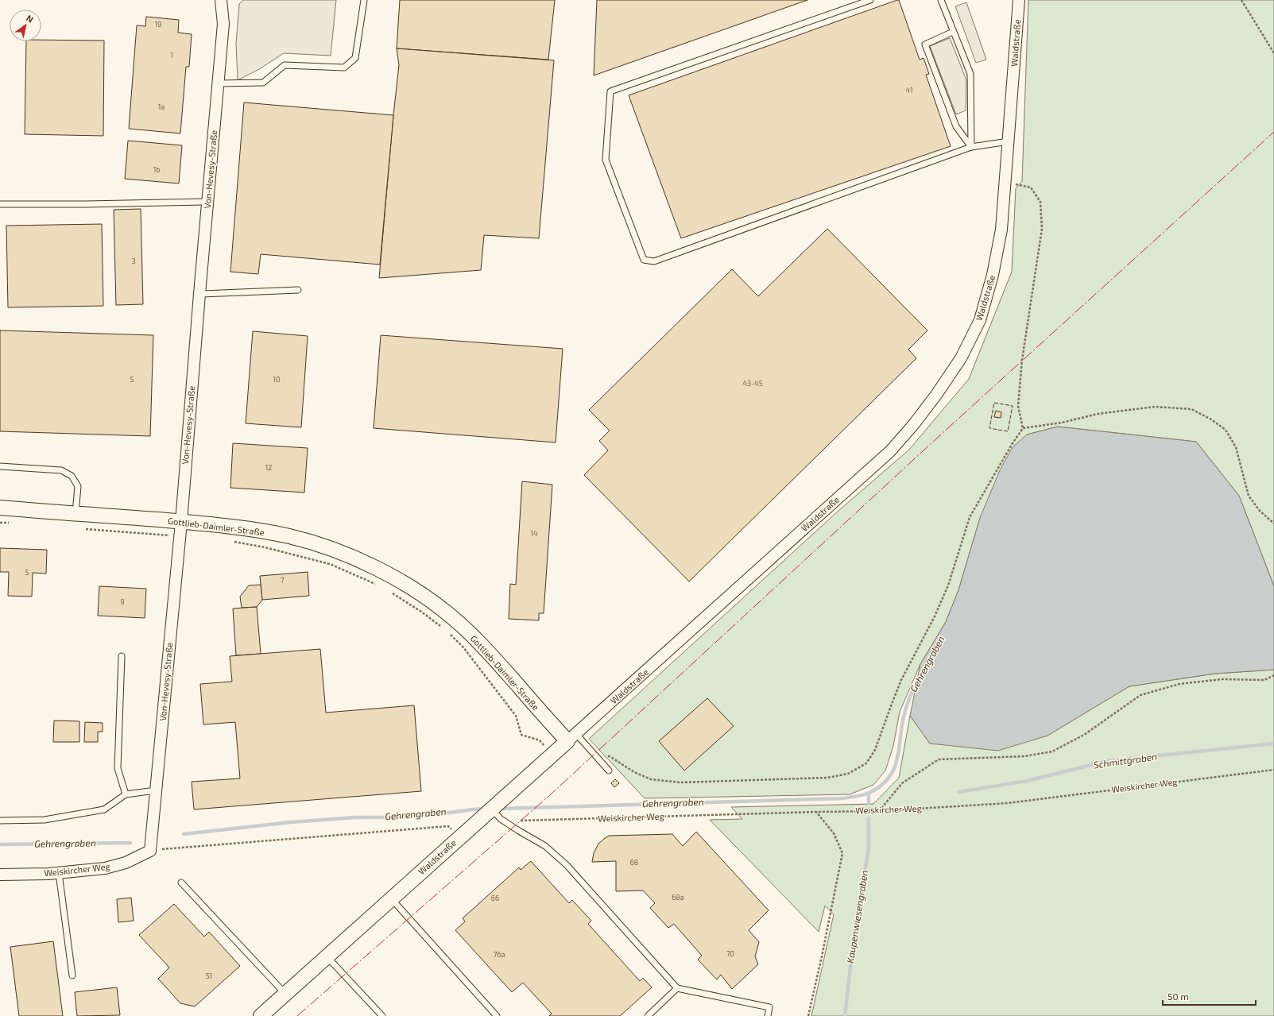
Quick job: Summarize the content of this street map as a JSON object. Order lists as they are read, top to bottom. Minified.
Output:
{"streets":{"street":["Waldstraße","Von-Hevesy-Straße","Gottlieb-Daimler-Straße","Weiskircher Weg"]},"crossings":[["Waldstraße","Gottlieb-Daimler-Straße"],["Waldstraße","Weiskircher Weg"],["Von-Hevesy-Straße","Gottlieb-Daimler-Straße"],["Von-Hevesy-Straße","Weiskircher Weg"]],"water":["Gehrengraben","Schmittgraben","Kaupenwiesengraben"],"house_numbers":["19","1","41","1a","1b","3","5","10","43-45","12","14","5","7","9","68","68a","66","70","76a","51"],"scale_bar":"50 m","north":"top right"}
